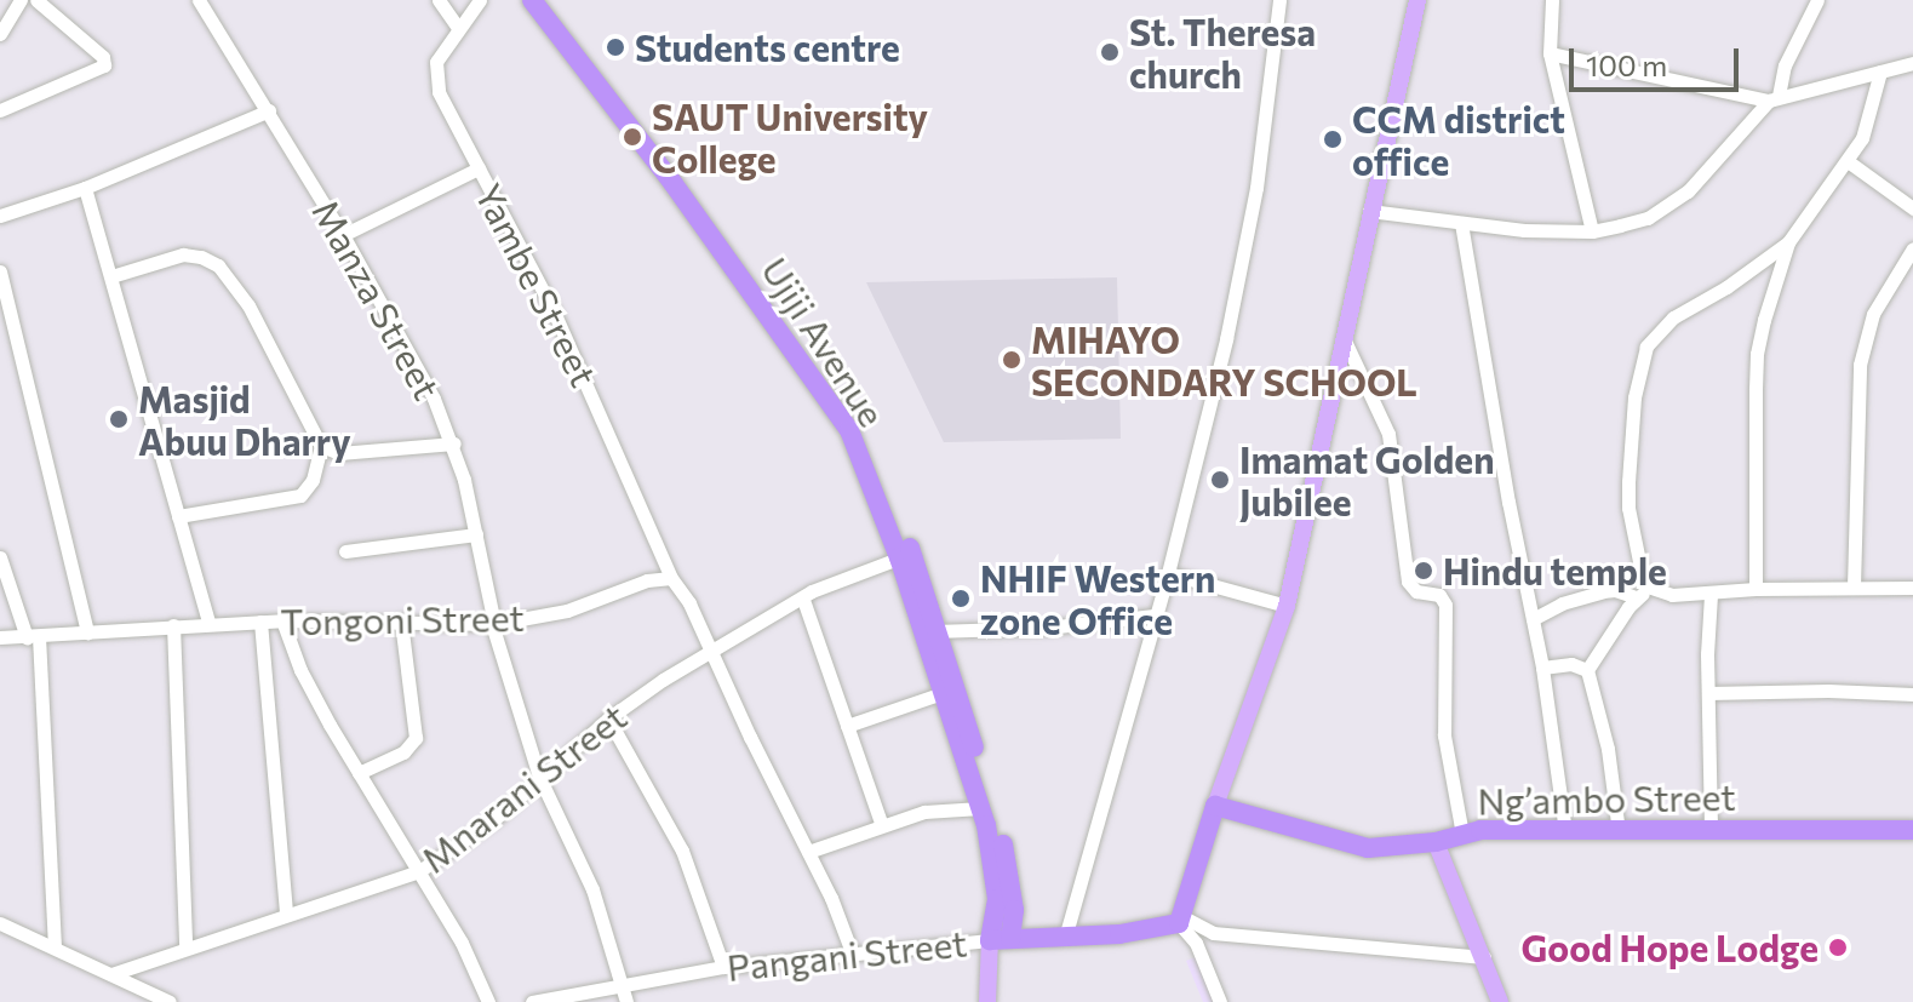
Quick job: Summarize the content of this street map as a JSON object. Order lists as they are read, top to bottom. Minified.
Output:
{"streets":{"highway":["Ujiji Avenue","Ng’ambo Street"],"street":["Yambe Street","Manza Street","Tongoni Street","Mnarani Street","Pangani Street"]},"crossings":[["Yambe Street","Tongoni Street"],["Manza Street","Tongoni Street"],["Manza Street","Mnarani Street"],["Manza Street","Pangani Street"],["Ujiji Avenue","Mnarani Street"],["Ujiji Avenue","Pangani Street"]],"places":["Students centre","St. Theresa church","SAUT University College","CCM district office","MIHAYO SECONDARY SCHOOL","Masjid Abuu Dharry","Imamat Golden Jubilee","Hindu temple","NHIF Western zone Office","Good Hope Lodge"],"scale_bar":"100 m"}
